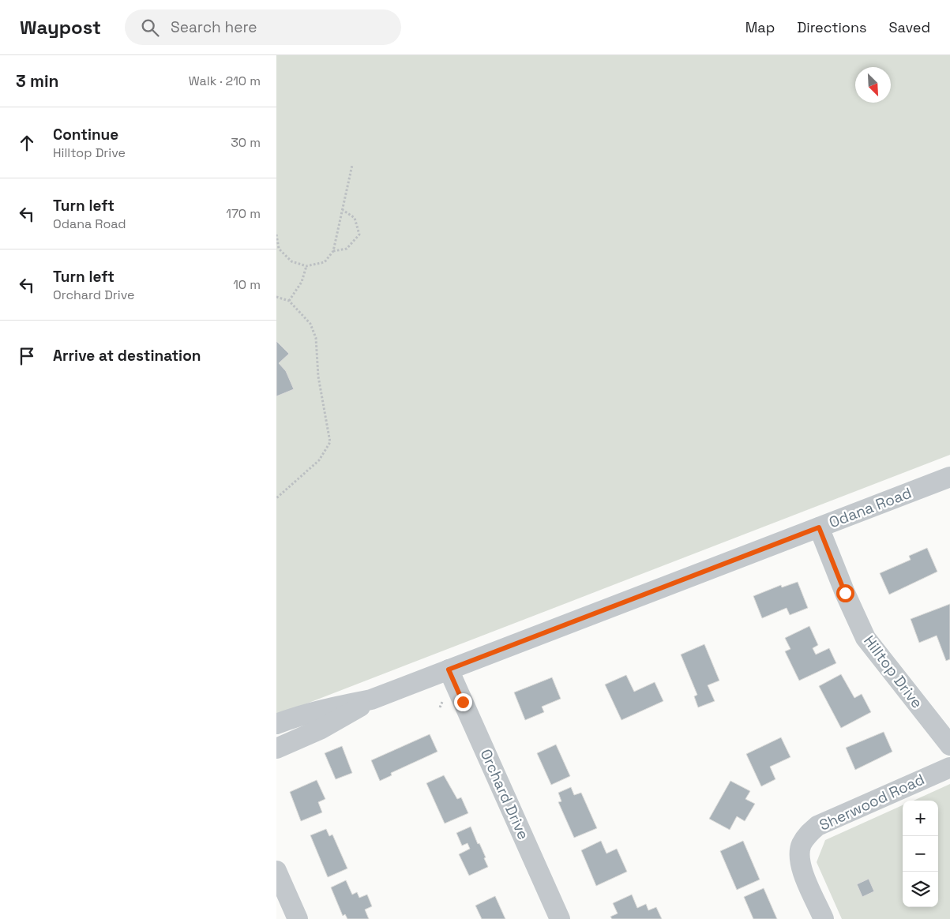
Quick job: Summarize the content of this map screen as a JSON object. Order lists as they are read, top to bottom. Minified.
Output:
{"streets":{"street":["Odana Road","Hilltop Drive","Orchard Drive","Sherwood Road"]},"crossings":[["Odana Road","Hilltop Drive"],["Odana Road","Orchard Drive"]],"north":"bottom right","page":{"header":"Waypost","search":"Search here","nav":["Map","Directions","Saved"],"heading":["3 min","Walk · 210 m"],"list":[["Continue","Hilltop Drive","30 m"],["Turn left","Odana Road","170 m"],["Turn left","Orchard Drive","10 m"],"Arrive at destination"],"map_buttons":["+","−"]}}
